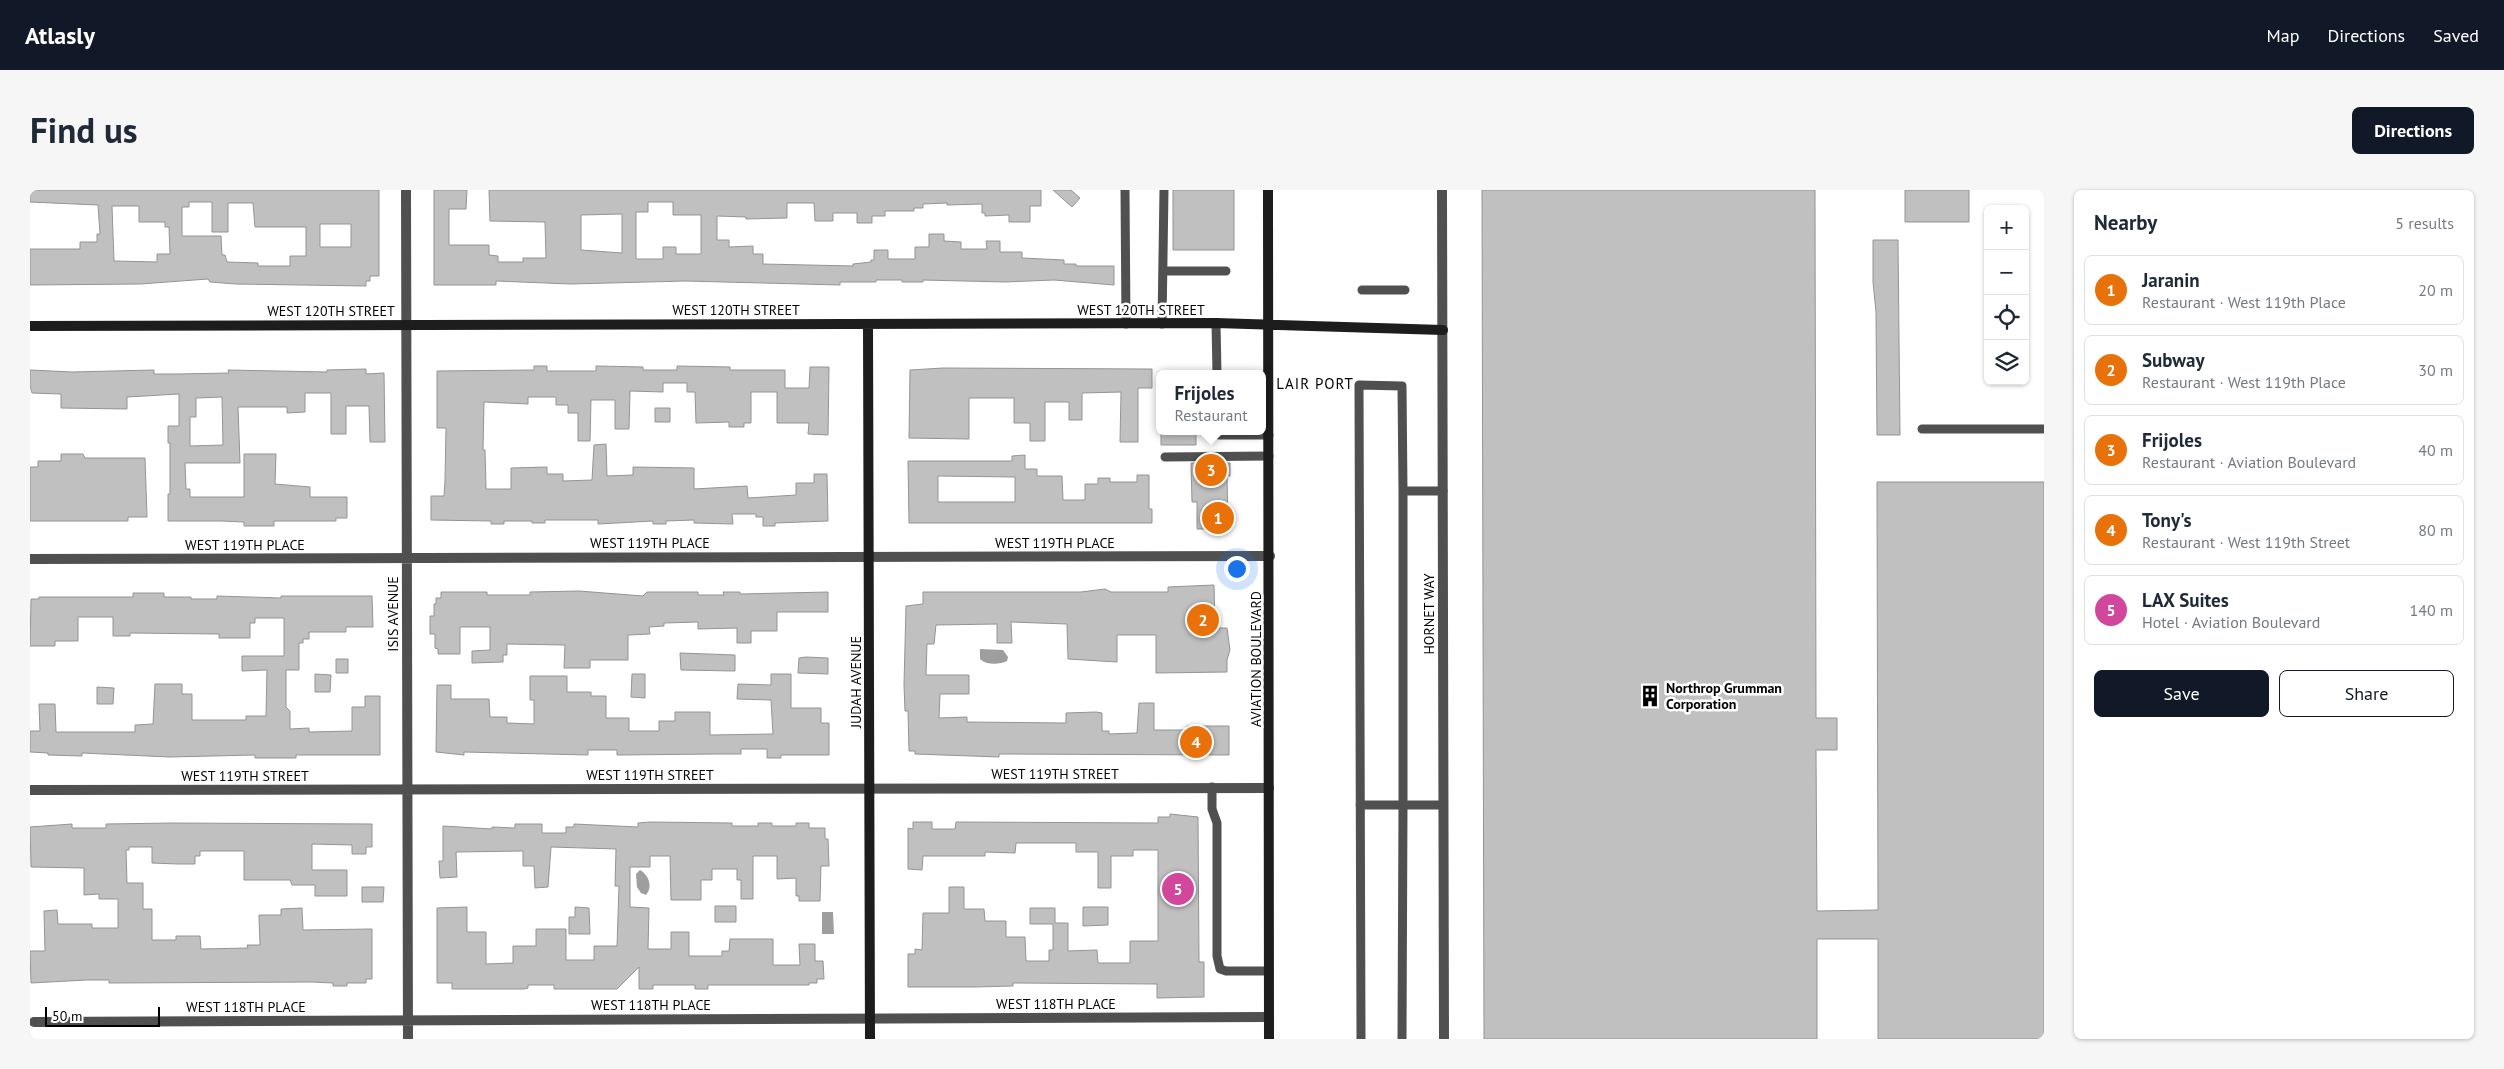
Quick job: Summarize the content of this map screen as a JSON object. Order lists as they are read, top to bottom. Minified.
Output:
{"streets":{"main road":["WEST 120TH STREET","AVIATION BOULEVARD","JUDAH AVENUE"],"street":["WEST 119TH PLACE","ISIS AVENUE","HORNET WAY","WEST 119TH STREET","WEST 118TH PLACE"]},"crossings":[["WEST 120TH STREET","ISIS AVENUE"],["WEST 120TH STREET","HORNET WAY"],["WEST 120TH STREET","AVIATION BOULEVARD"],["WEST 120TH STREET","JUDAH AVENUE"],["WEST 119TH PLACE","ISIS AVENUE"],["WEST 119TH PLACE","AVIATION BOULEVARD"],["WEST 119TH PLACE","JUDAH AVENUE"],["ISIS AVENUE","WEST 119TH STREET"],["ISIS AVENUE","WEST 118TH PLACE"],["AVIATION BOULEVARD","WEST 119TH STREET"],["AVIATION BOULEVARD","WEST 118TH PLACE"],["JUDAH AVENUE","WEST 119TH STREET"],["JUDAH AVENUE","WEST 118TH PLACE"]],"districts":["LAIR PORT"],"places":{"building":["Northrop Grumman Corporation"]},"scale_bar":"50 m","page":{"header":"Atlasly","nav":["Map","Directions","Saved"],"title":"Find us","buttons":["Directions",["Save","Share"]],"heading":["Nearby","5 results"],"map_buttons":["+","−"],"list":[{"mark":"1","name":"Jaranin","note":"Restaurant · West 119th Place","value":"20 m"},{"mark":"2","name":"Subway","note":"Restaurant · West 119th Place","value":"30 m"},{"mark":"3","name":"Frijoles","note":"Restaurant · Aviation Boulevard","value":"40 m"},{"mark":"4","name":"Tony's","note":"Restaurant · West 119th Street","value":"80 m"},{"mark":"5","name":"LAX Suites","note":"Hotel · Aviation Boulevard","value":"140 m"}],"popup":["Frijoles","Restaurant"],"pins":["3","1","2","4","5"],"scale":"50 m"}}
